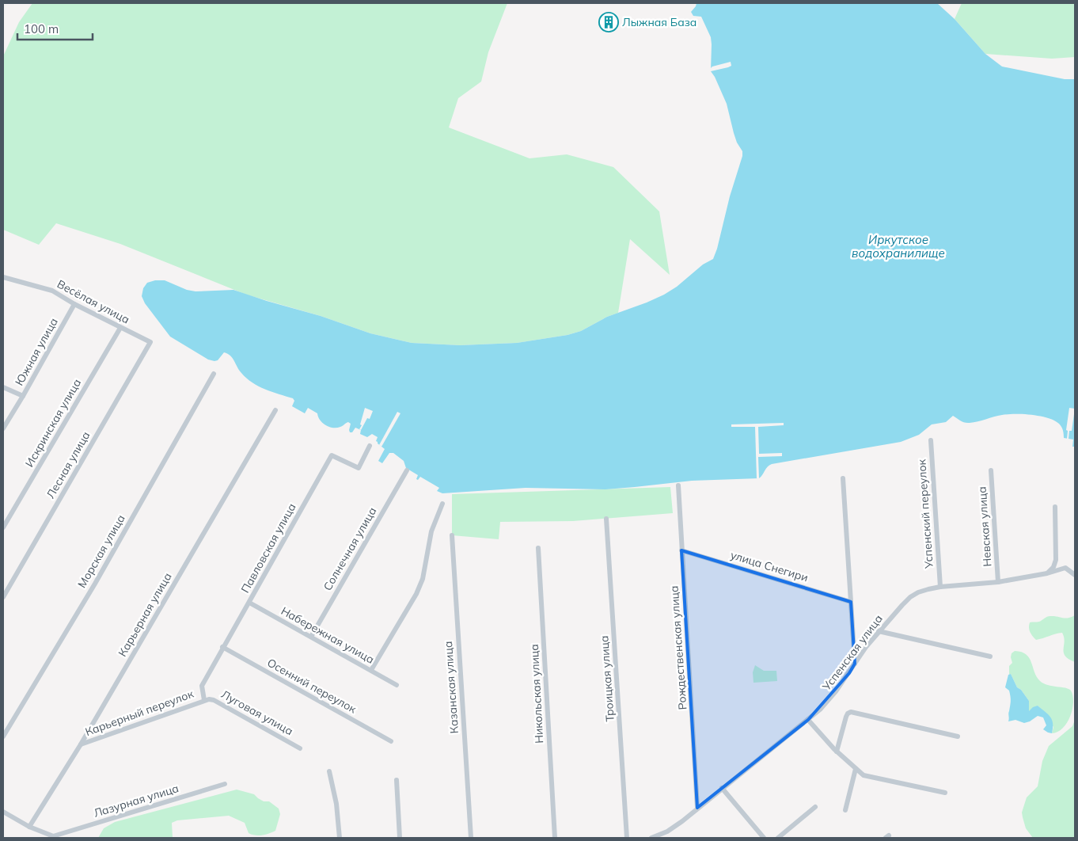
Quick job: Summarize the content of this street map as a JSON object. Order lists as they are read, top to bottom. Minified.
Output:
{"streets":{"street":["Весёлая улица","Южная улица","Искринская улица","Лесная улица","Успенский переулок","Невская улица","Павловская улица","Солнечная улица","Морская улица","улица Снегири","Карьерная улица","Набережная улица","Рождественская улица","Успенская улица","Троицкая улица","Осенний переулок","Казанская улица","Никольская улица","Карьерный переулок","Луговая улица","Лазурная улица"]},"crossings":[["Весёлая улица","Южная улица"],["Весёлая улица","Искринская улица"],["Весёлая улица","Лесная улица"],["Успенский переулок","Успенская улица"],["Невская улица","Успенская улица"],["Павловская улица","Набережная улица"],["Павловская улица","Осенний переулок"],["Павловская улица","Карьерный переулок"],["Павловская улица","Луговая улица"],["Солнечная улица","Набережная улица"],["улица Снегири","Рождественская улица"],["Карьерная улица","Карьерный переулок"],["Рождественская улица","Успенская улица"],["Карьерный переулок","Луговая улица"]],"water":["Иркутское водохранилище"],"places":{"building":["Лыжная База"]},"scale_bar":"100 m"}
